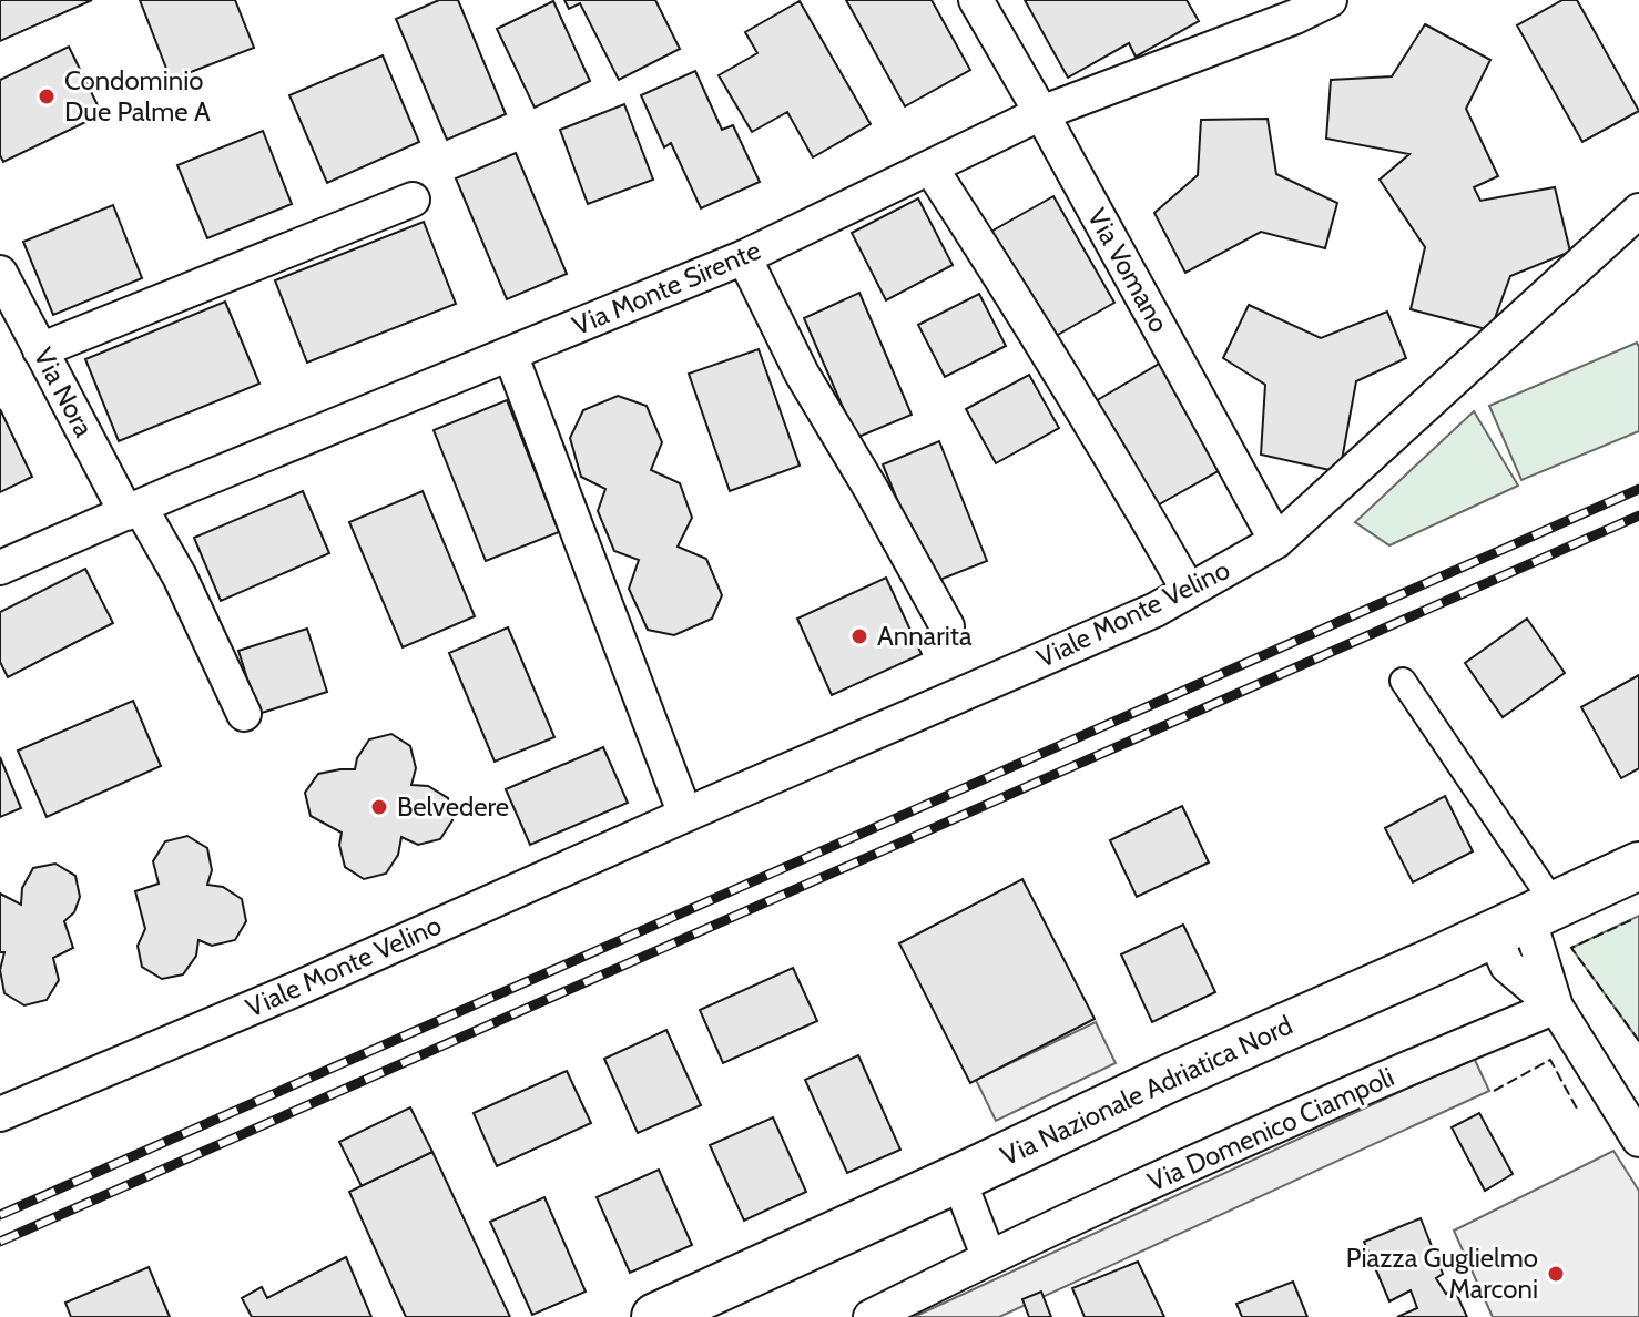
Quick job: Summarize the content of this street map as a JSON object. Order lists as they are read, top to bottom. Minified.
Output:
{"streets":{"main road":["Via Nazionale Adriatica Nord"],"street":["Via Vomano","Via Monte Sirente","Via Nora","Viale Monte Velino","Via Domenico Ciampoli"]},"crossings":[["Via Vomano","Via Monte Sirente"],["Via Vomano","Viale Monte Velino"],["Via Monte Sirente","Via Nora"]],"places":["Condominio Due Palme A","Annarita","Belvedere","Piazza Guglielmo Marconi"]}
